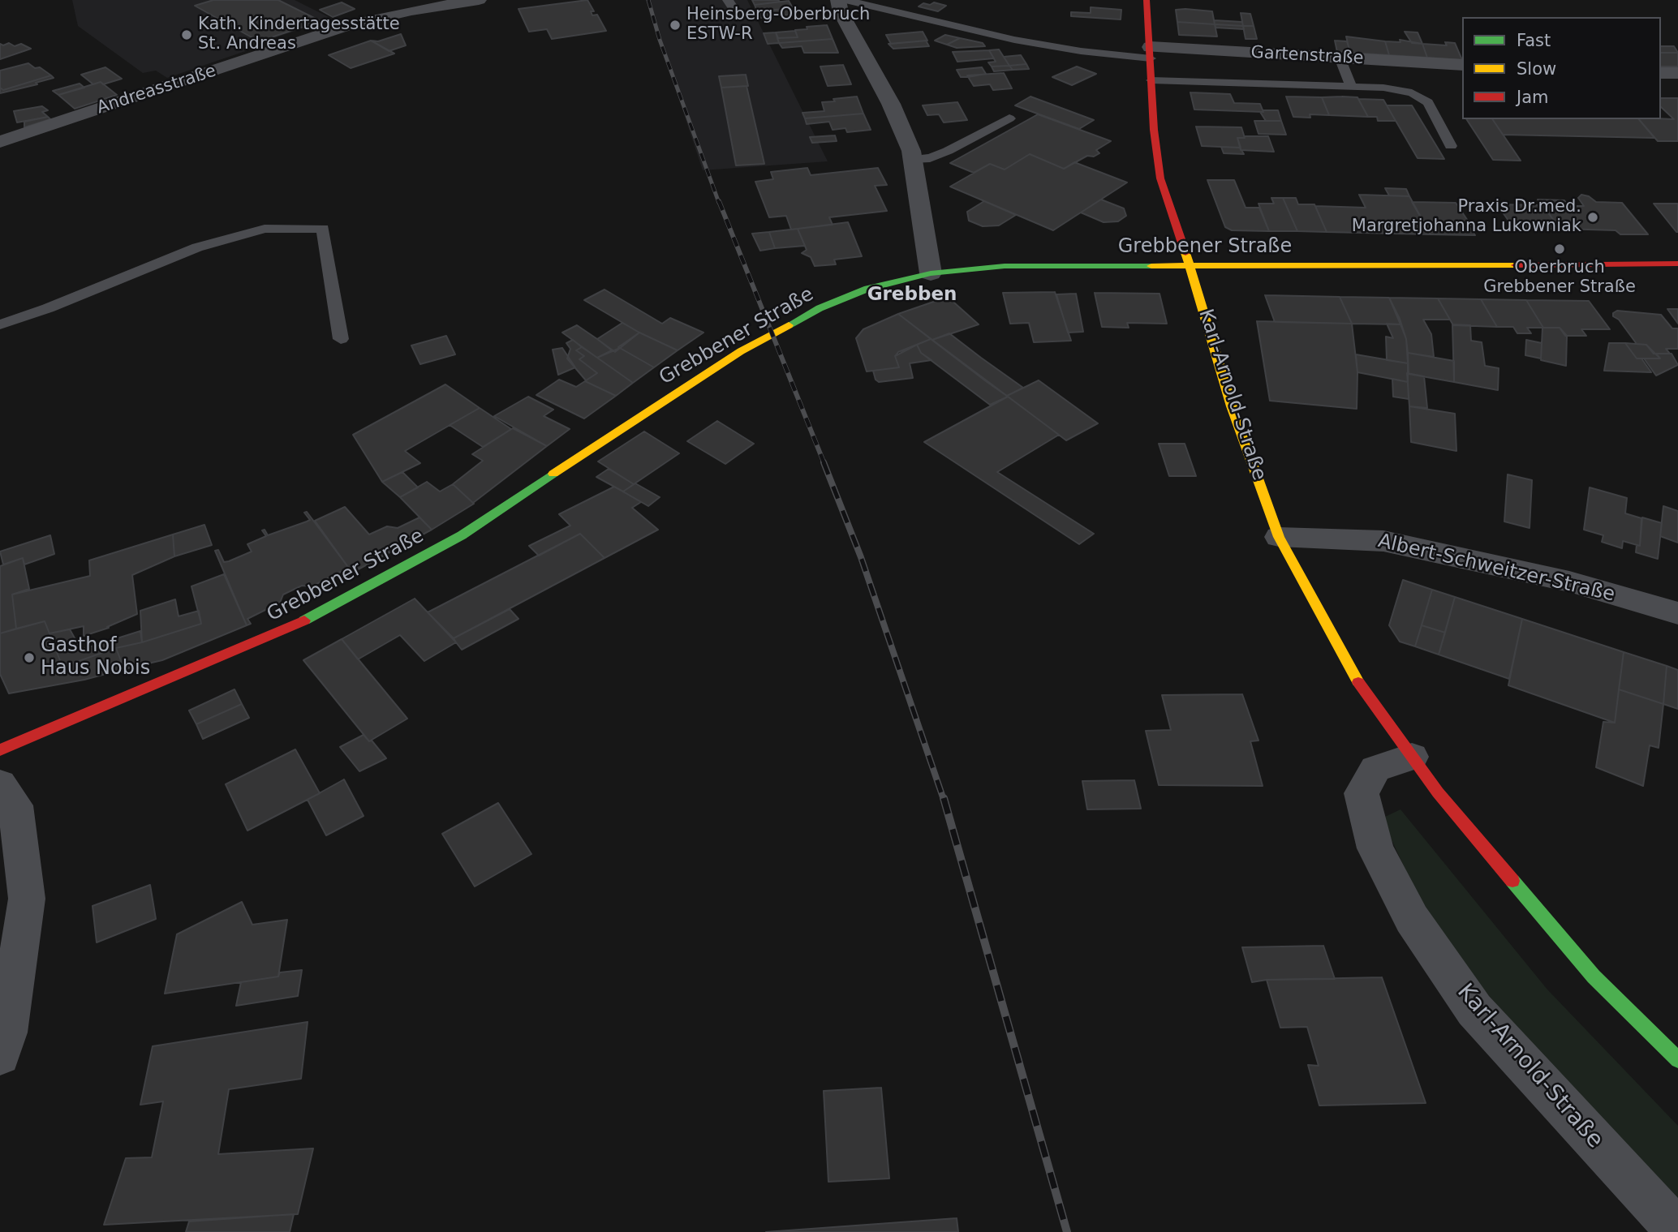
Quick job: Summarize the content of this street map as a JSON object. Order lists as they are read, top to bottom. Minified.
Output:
{"streets":{"street":["Gartenstraße","Andreasstraße","Grebbener Straße","Karl-Arnold-Straße","Albert-Schweitzer-Straße"]},"crossings":[["Gartenstraße","Karl-Arnold-Straße"],["Grebbener Straße","Karl-Arnold-Straße"],["Karl-Arnold-Straße","Albert-Schweitzer-Straße"]],"districts":["Grebben"],"places":["Heinsberg-Oberbruch ESTW-R","Kath. Kindertagesstätte St. Andreas","Praxis Dr.med. Margretjohanna Lukowniak","Oberbruch Grebbener Straße","Gasthof Haus Nobis"],"legend":["Fast","Slow","Jam"]}
